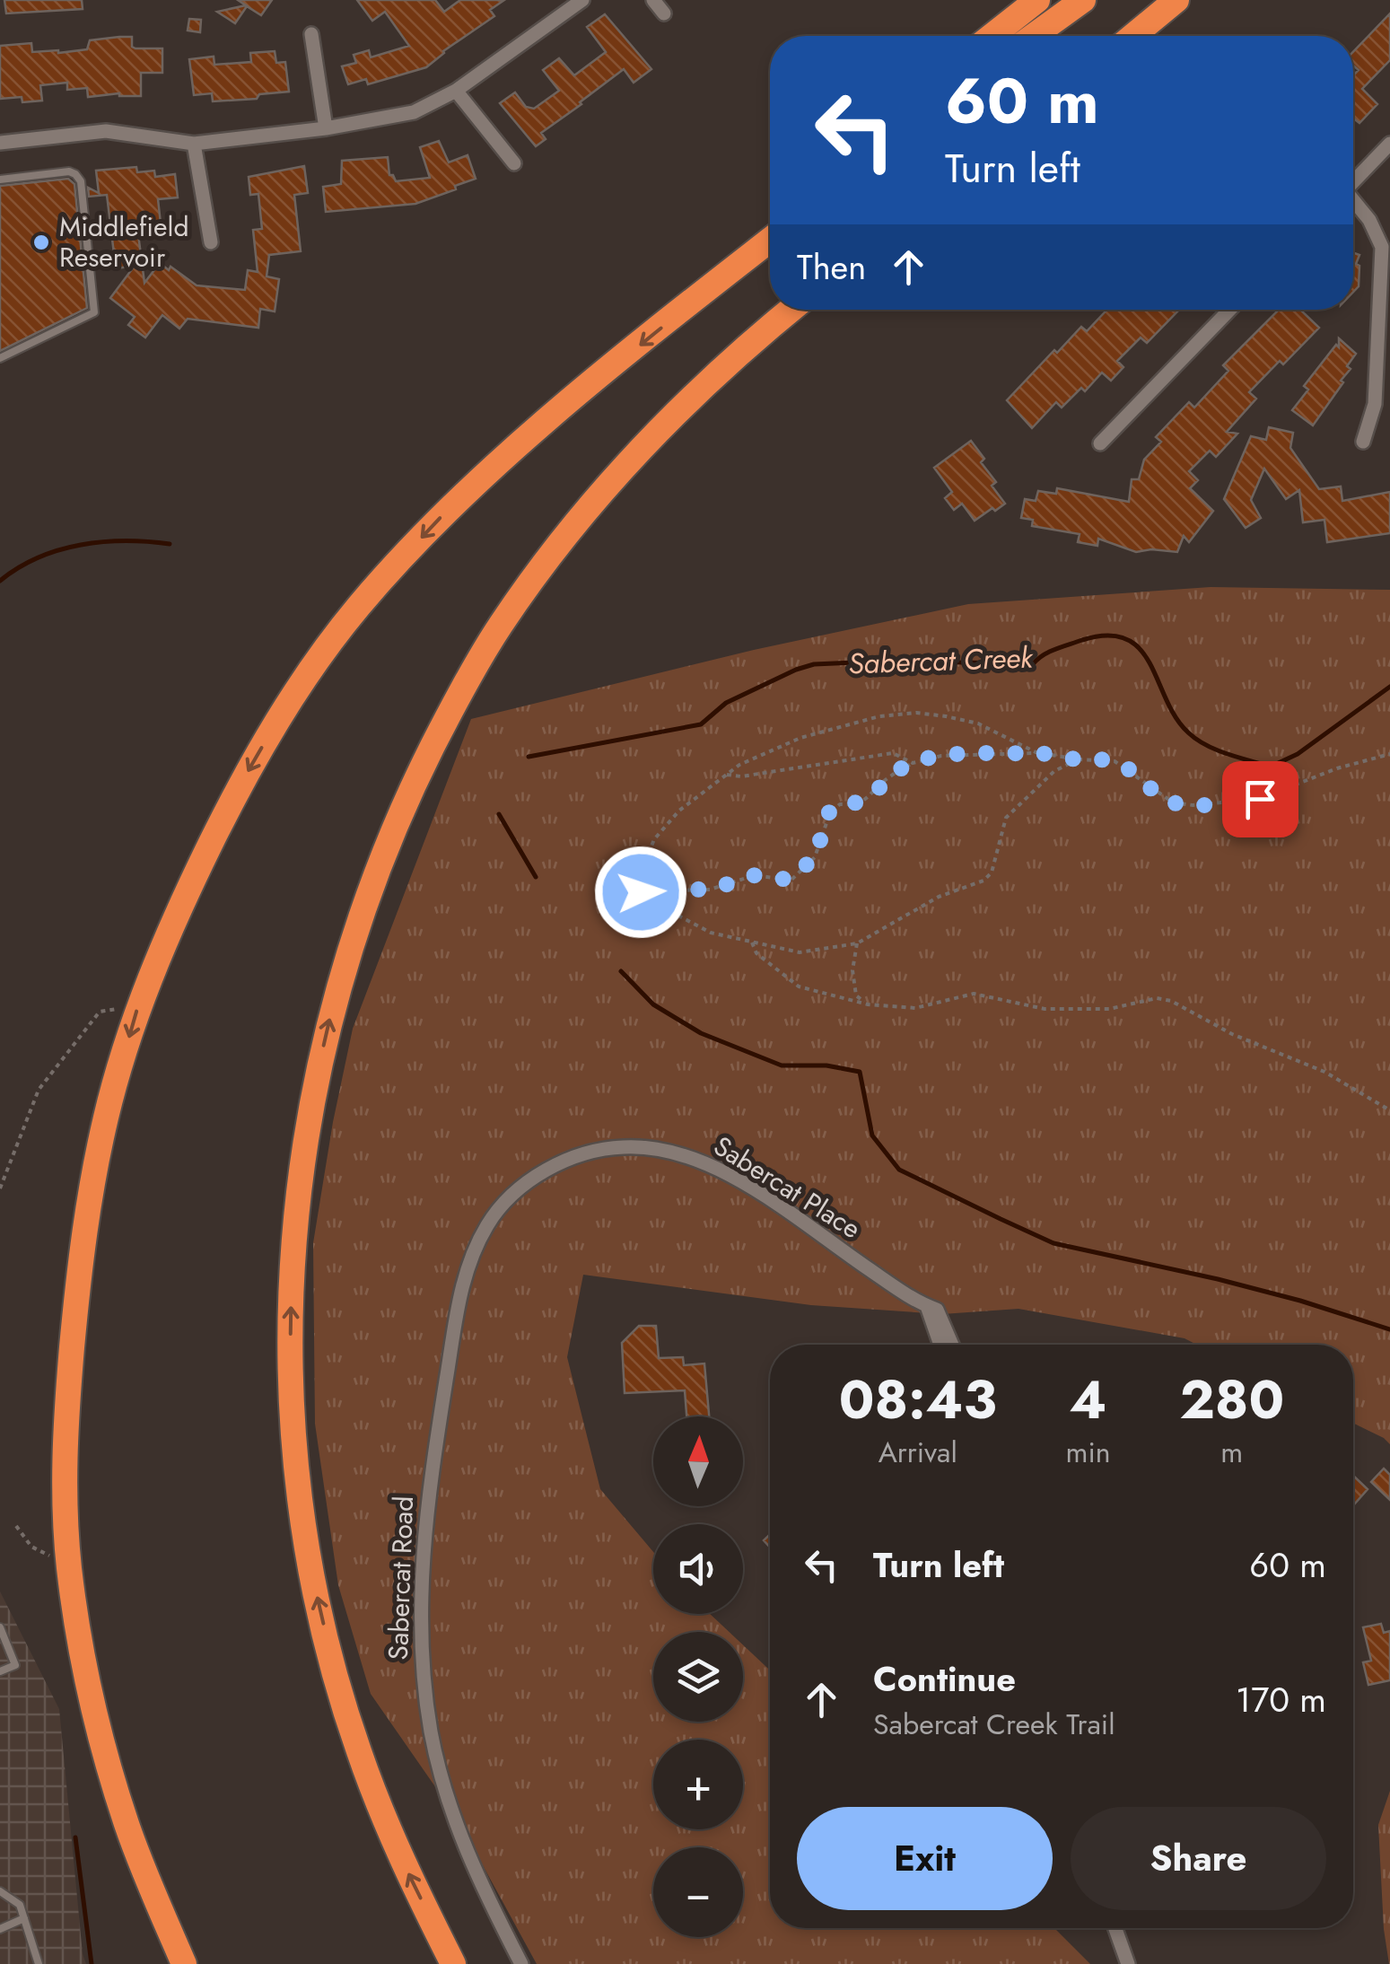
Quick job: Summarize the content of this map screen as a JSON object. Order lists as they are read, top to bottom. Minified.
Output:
{"streets":{"street":["Sabercat Place","Sabercat Road"]},"crossings":[["Sabercat Place","Sabercat Road"]],"water":["Sabercat Creek"],"places":["Middlefield Reservoir"],"north":"top","page":{"turn":["60 m","Turn left"],"then":"Then","eta":["08:43","Arrival","4","min","280","m"],"map_buttons":["+","−"],"list":[{"name":"Turn left","value":"60 m"},{"name":"Continue","note":"Sabercat Creek Trail","value":"170 m"}],"buttons":["Exit","Share"]}}
